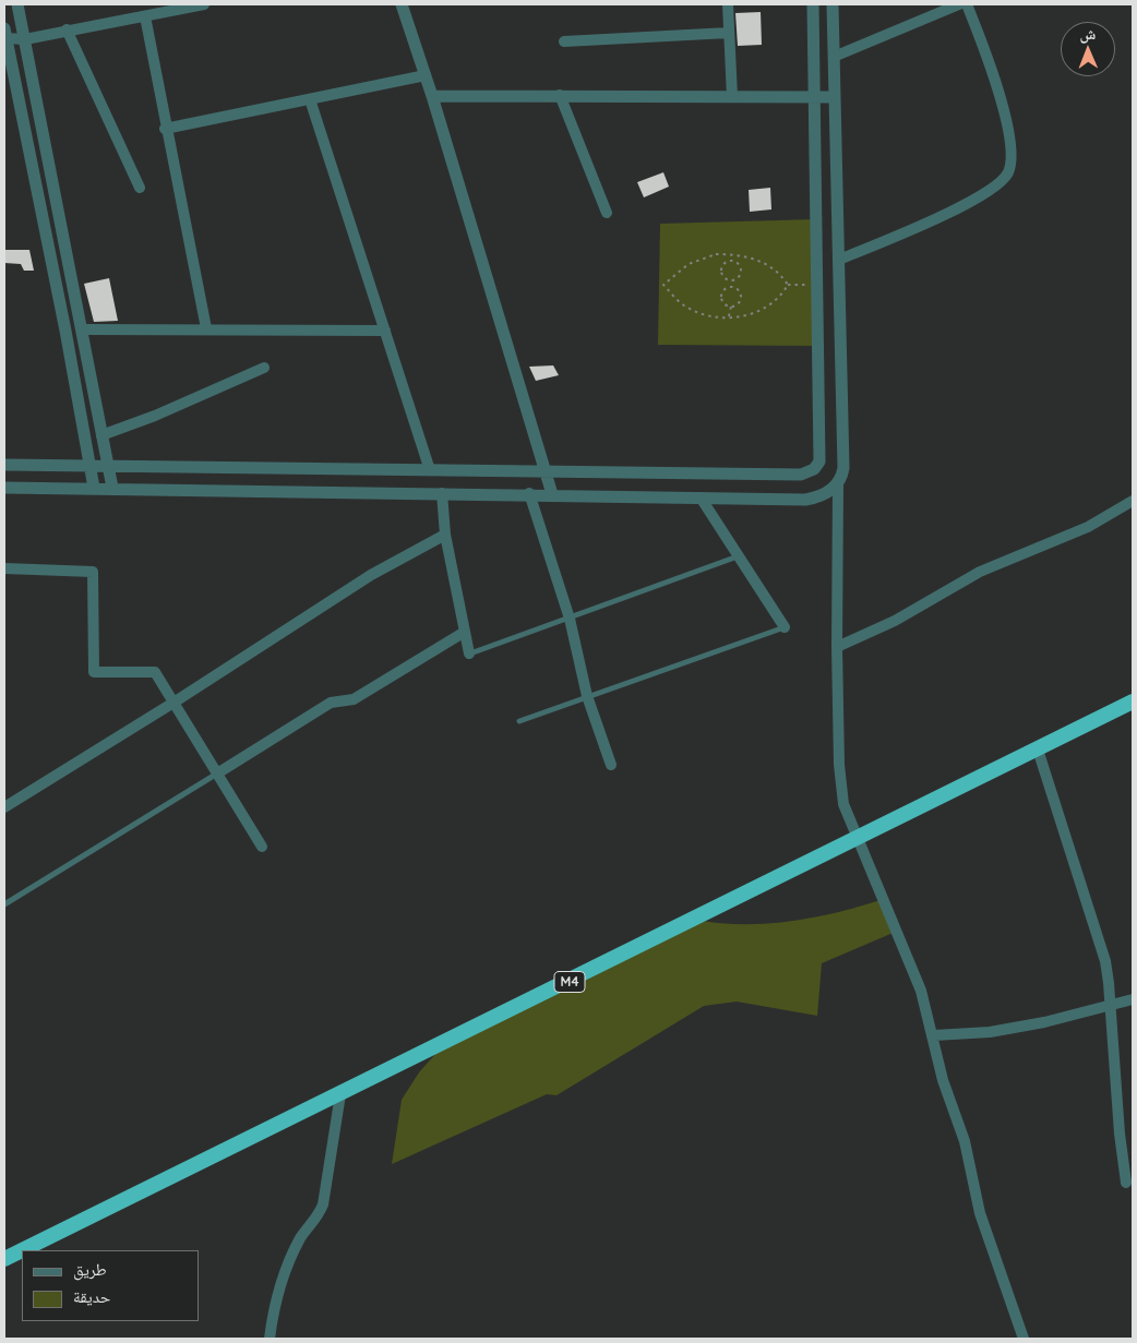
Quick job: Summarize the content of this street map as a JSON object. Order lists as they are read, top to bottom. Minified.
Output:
{"streets":{"highway":["M4"]},"legend":["طريق","حديقة"],"north":"top"}
